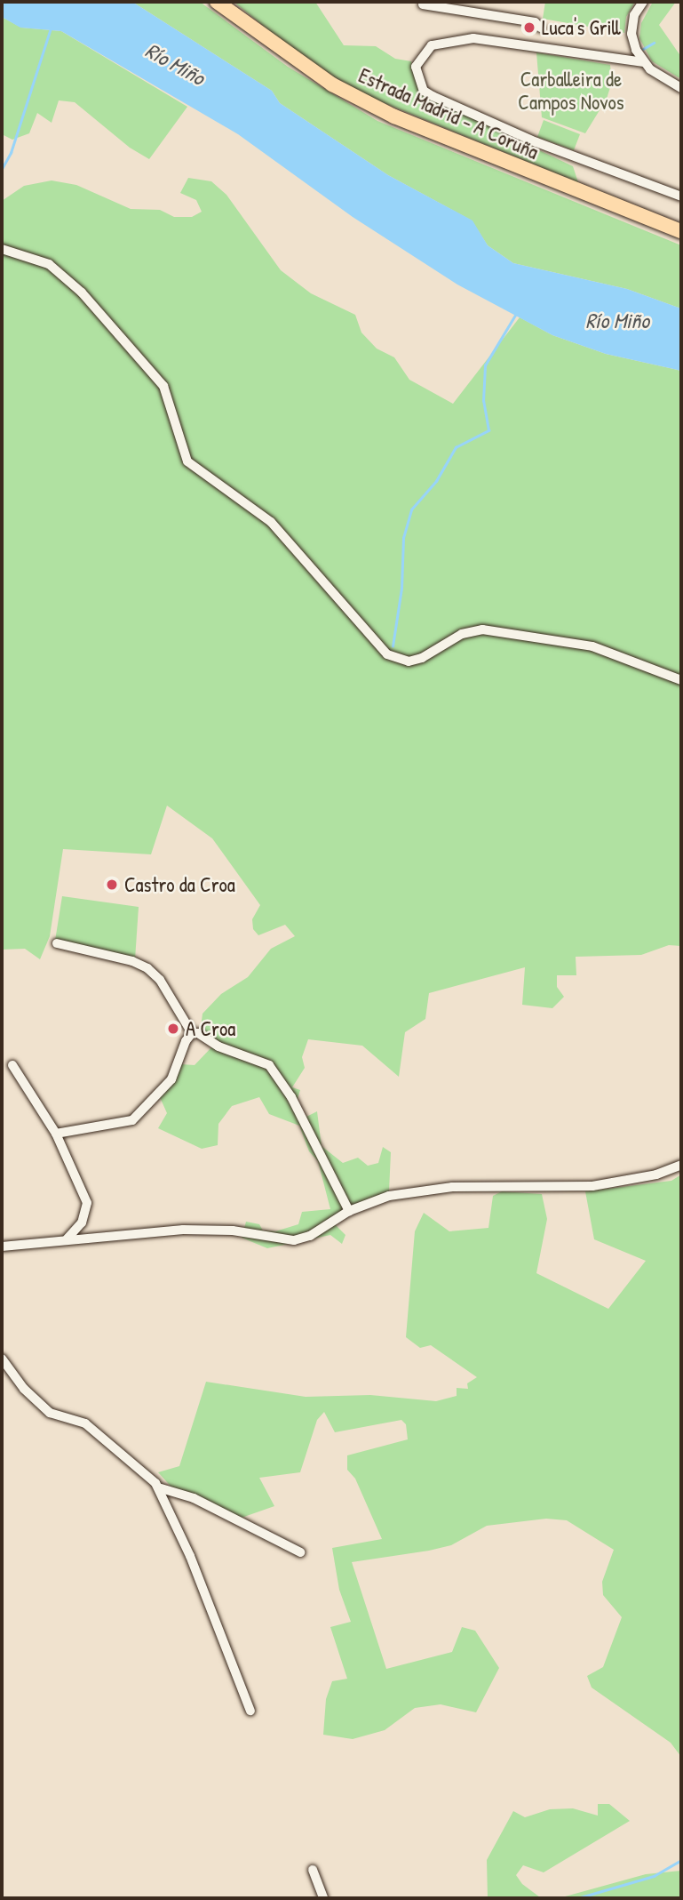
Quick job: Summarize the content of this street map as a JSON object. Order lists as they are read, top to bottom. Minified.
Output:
{"streets":{"highway":["Estrada Madrid - A Coruña"]},"water":["Río Miño"],"parks":["Carballeira de Campos Novos"],"places":["Luca's Grill","Castro da Croa","A Croa"]}
